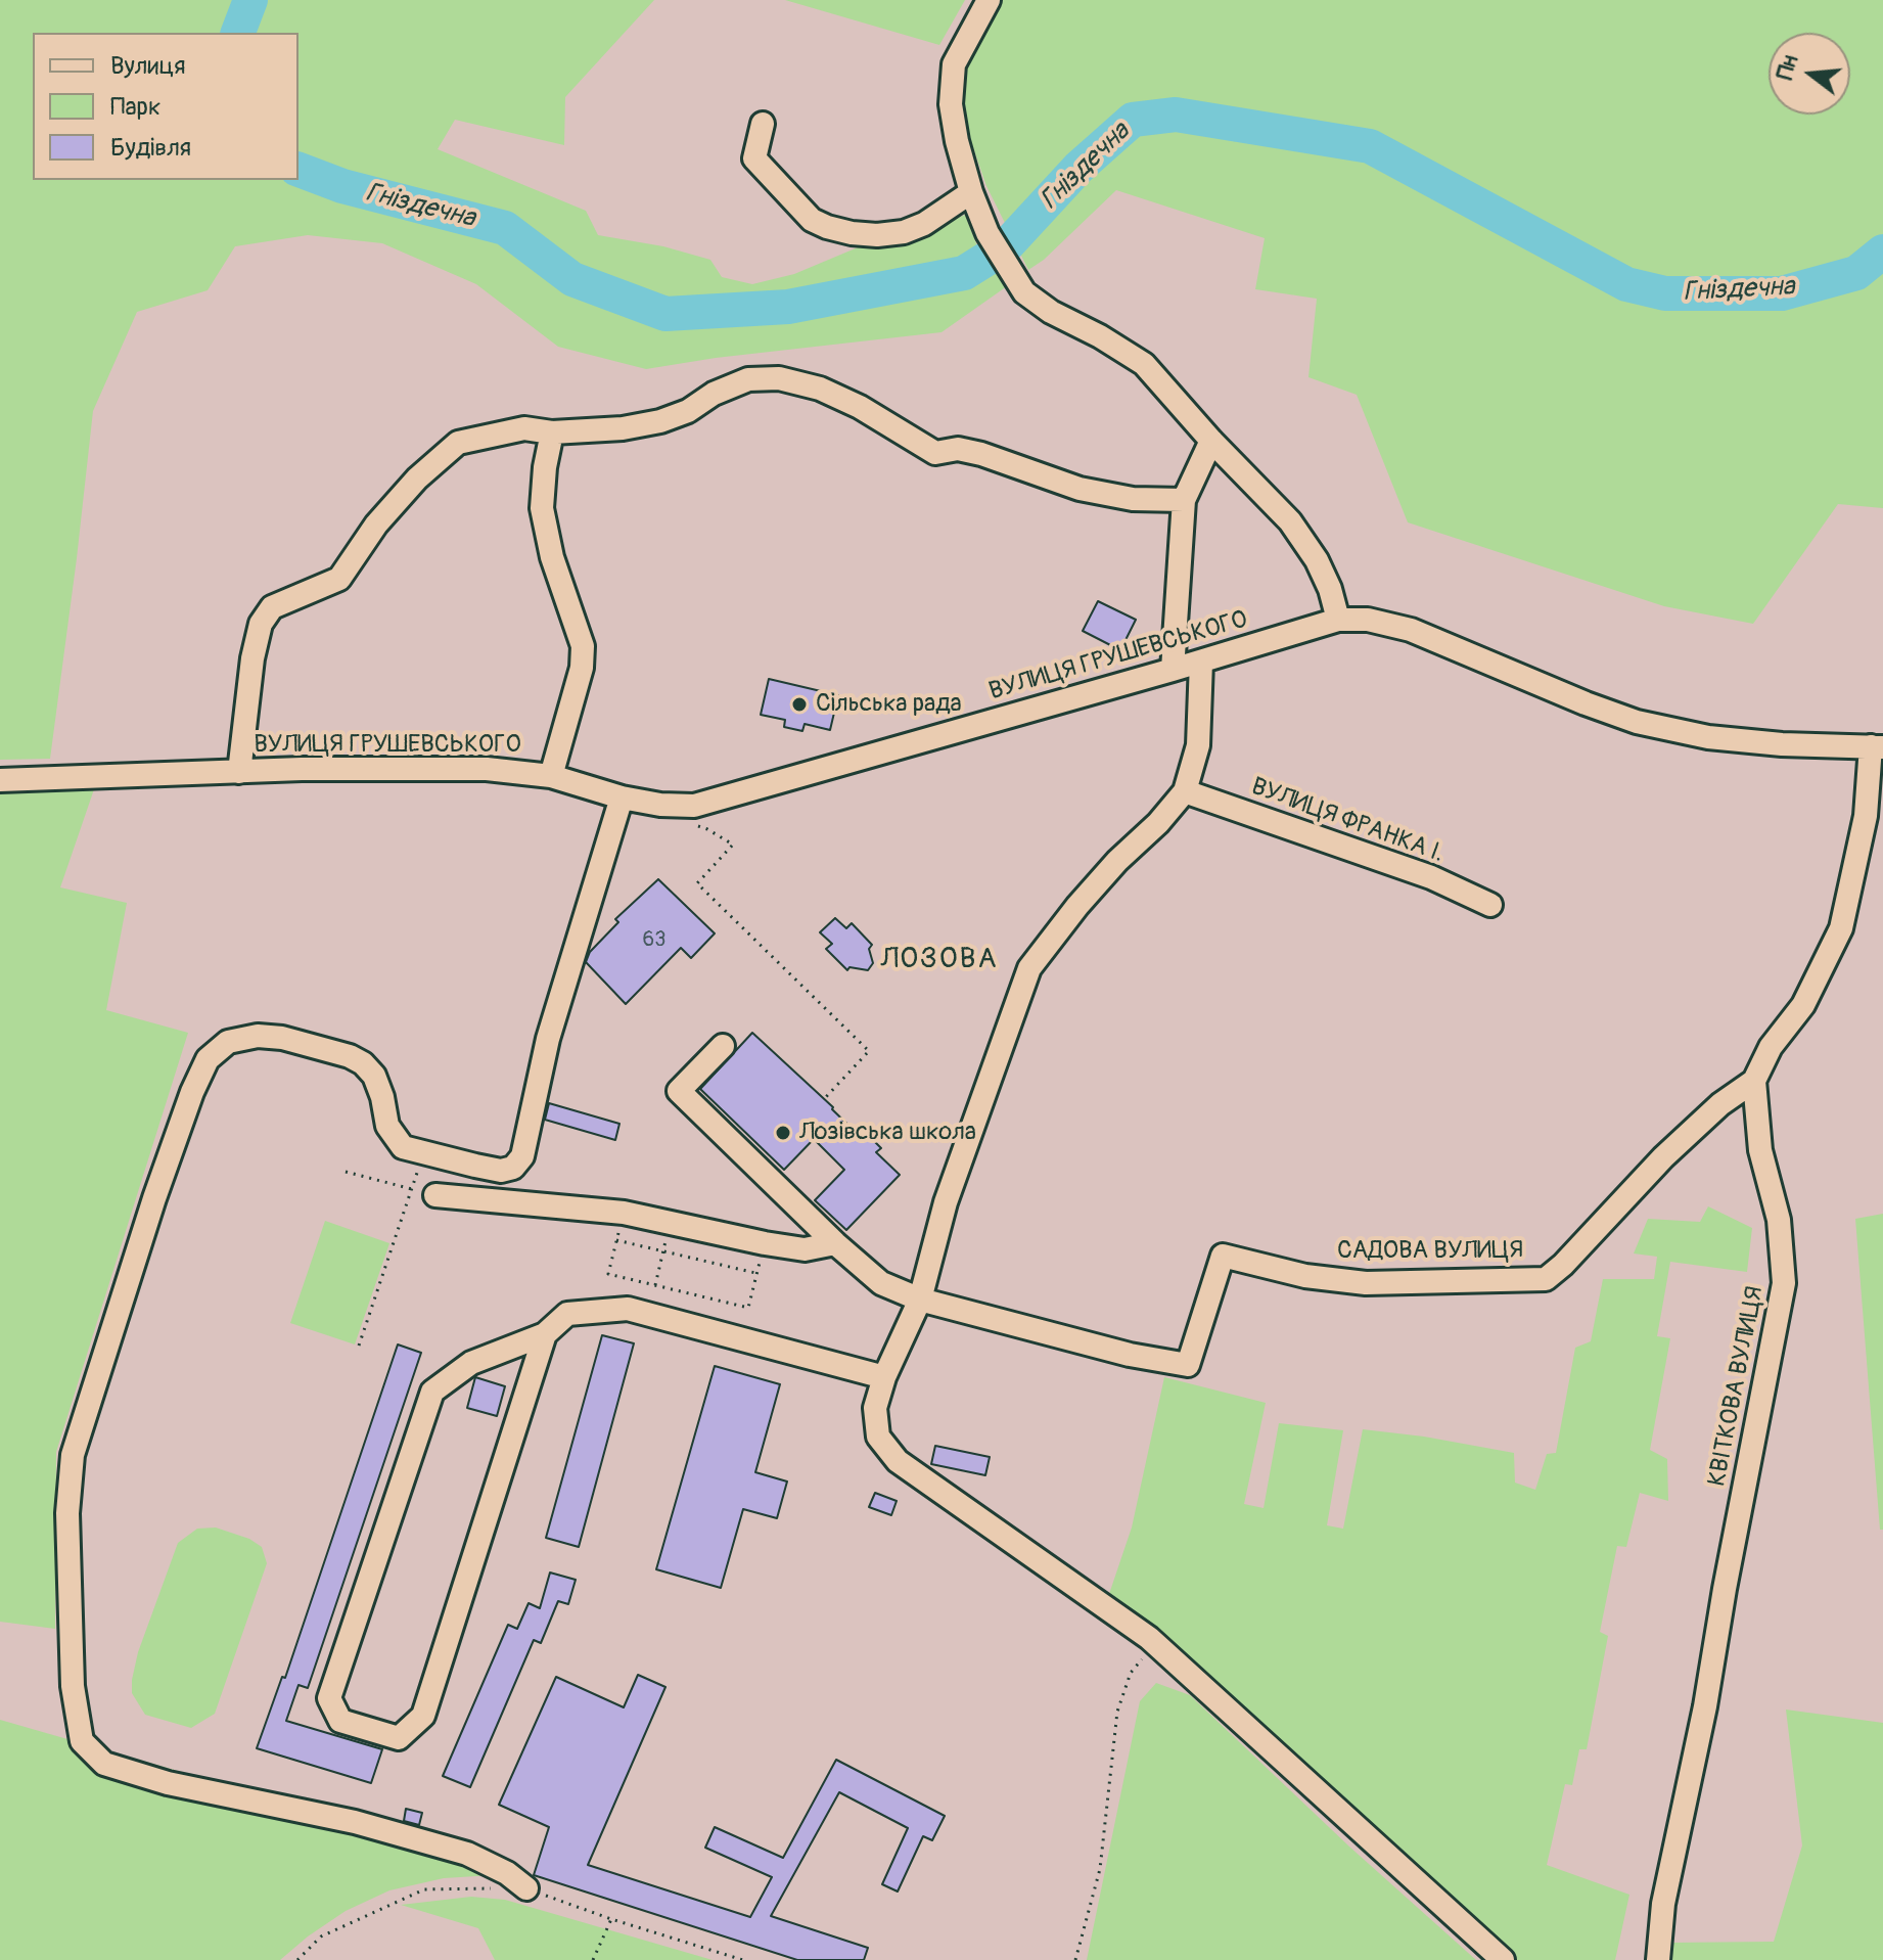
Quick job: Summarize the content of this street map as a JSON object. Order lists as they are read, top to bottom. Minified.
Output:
{"streets":{"street":["ВУЛИЦЯ ГРУШЕВСЬКОГО","ВУЛИЦЯ ФРАНКА І.","САДОВА ВУЛИЦЯ","КВІТКОВА ВУЛИЦЯ"]},"crossings":[["САДОВА ВУЛИЦЯ","КВІТКОВА ВУЛИЦЯ"]],"districts":["ЛОЗОВА"],"water":["Гніздечна"],"places":["Сільська рада","Лозівська школа"],"house_numbers":["63"],"legend":["Вулиця","Парк","Будівля"],"north":"left"}
